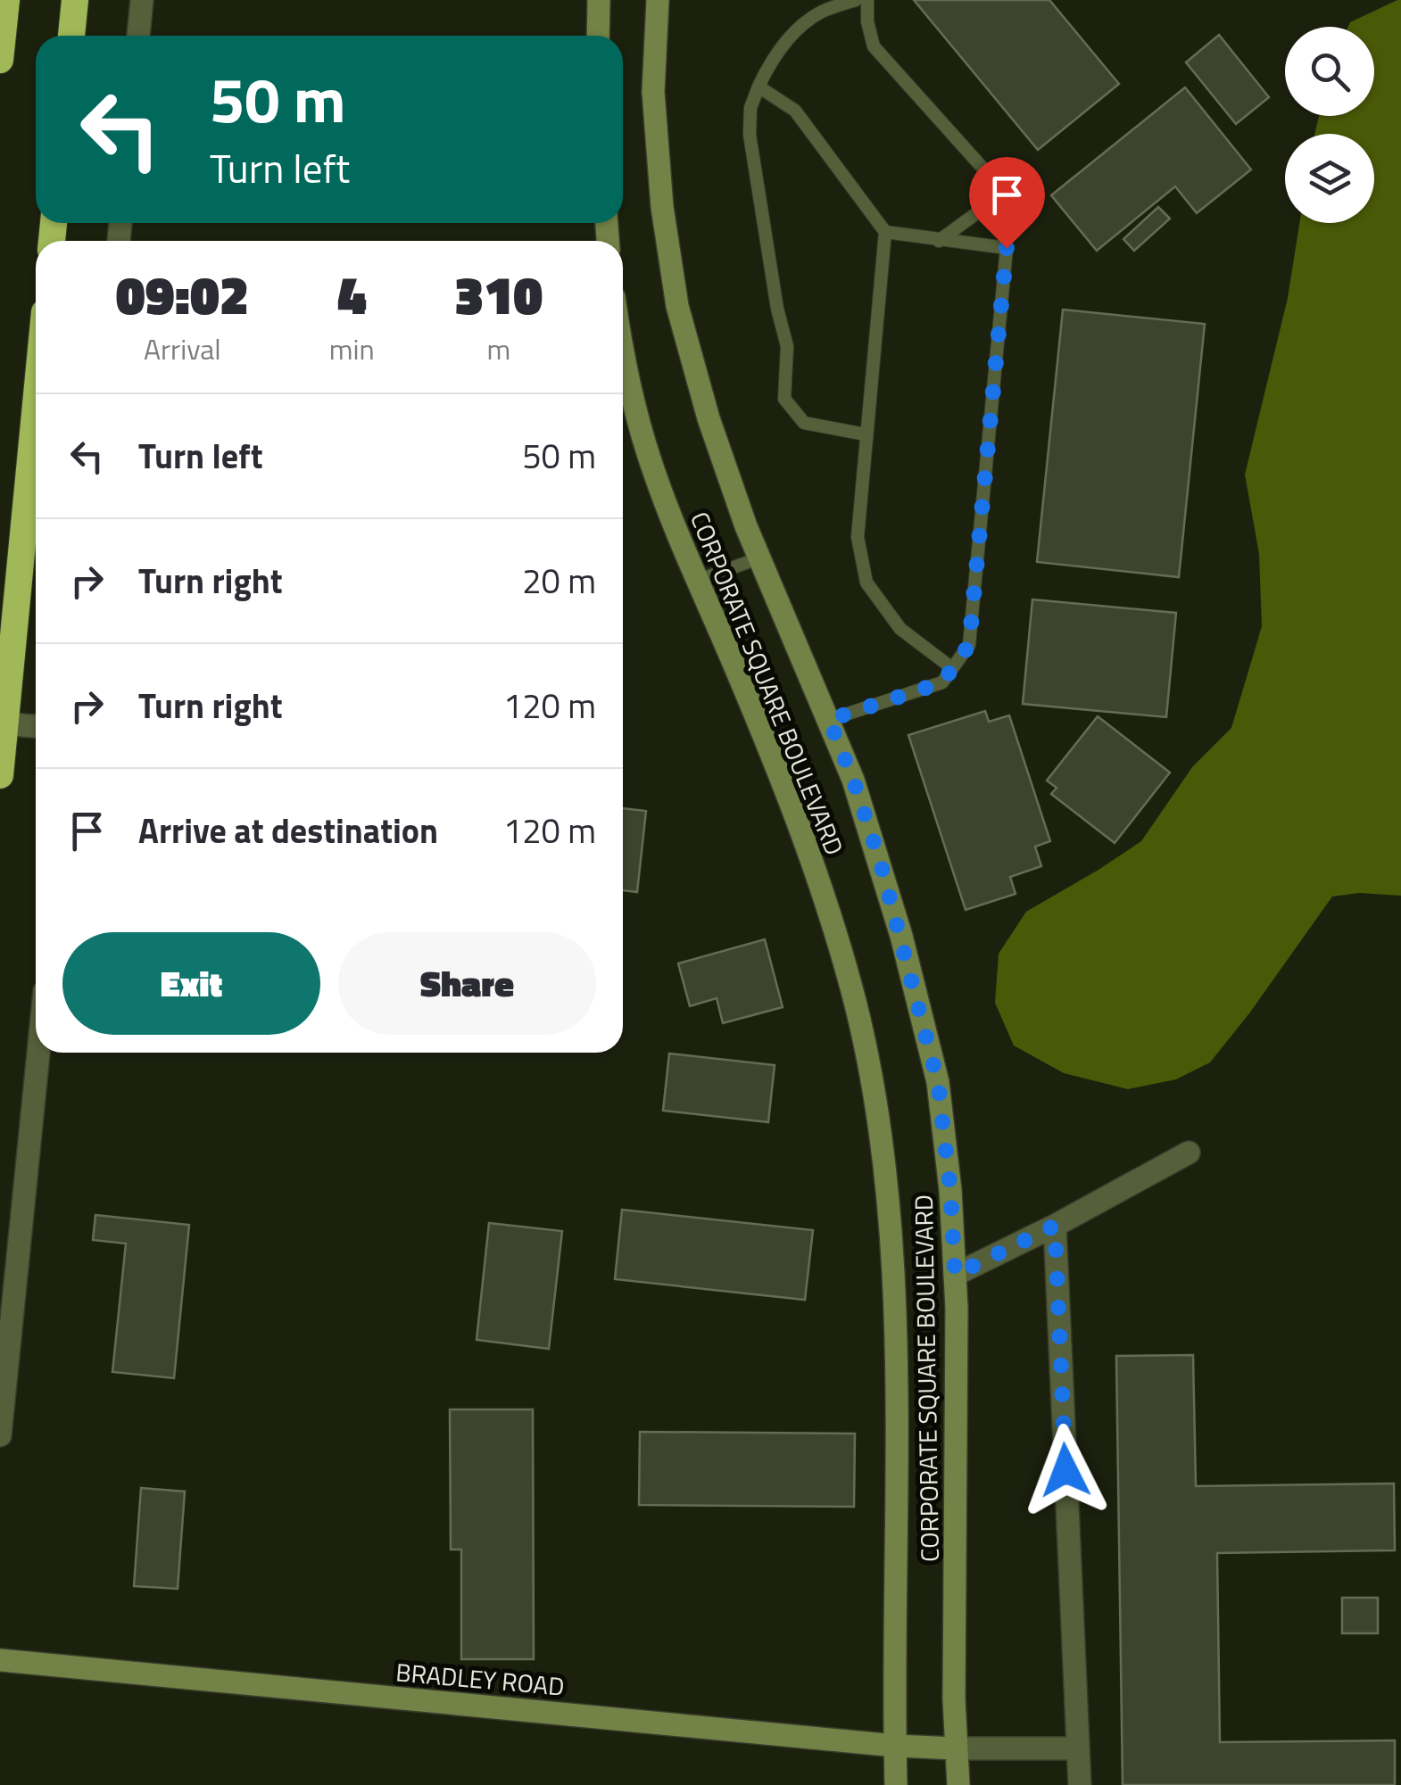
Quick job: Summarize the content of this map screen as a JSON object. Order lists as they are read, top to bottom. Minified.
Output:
{"streets":{"street":["CORPORATE SQUARE BOULEVARD","BRADLEY ROAD"]},"crossings":[["CORPORATE SQUARE BOULEVARD","BRADLEY ROAD"]],"page":{"turn":["50 m","Turn left"],"eta":["09:02","Arrival","4","min","310","m"],"list":[{"name":"Turn left","value":"50 m"},{"name":"Turn right","value":"20 m"},{"name":"Turn right","value":"120 m"},{"name":"Arrive at destination","value":"120 m"}],"buttons":["Exit","Share"]}}
